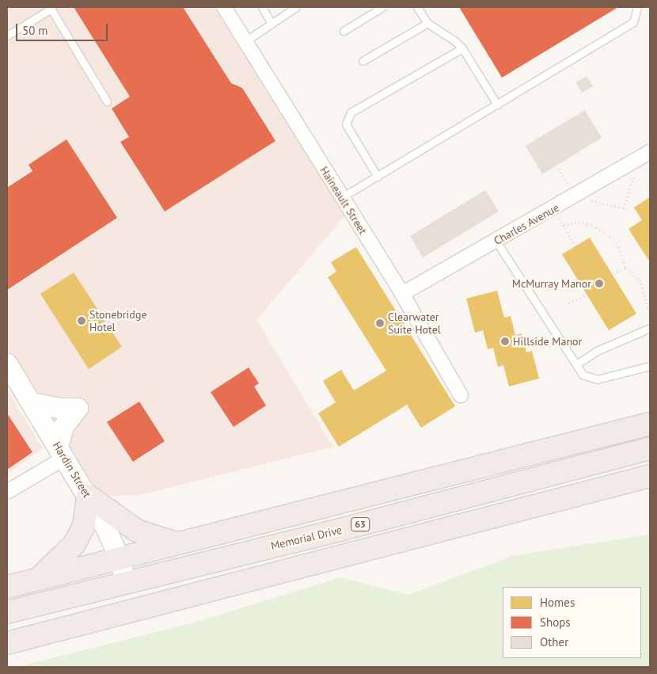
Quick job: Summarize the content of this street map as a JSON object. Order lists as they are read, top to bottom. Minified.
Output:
{"streets":{"highway":["63","Memorial Drive"],"main road":["Hardin Street"],"street":["Haineault Street","Charles Avenue"]},"crossings":[["Haineault Street","Charles Avenue"],["Hardin Street","Memorial Drive"]],"places":["McMurray Manor","Stonebridge Hotel","Clearwater Suite Hotel","Hillside Manor"],"legend":["Homes","Shops","Other"],"scale_bar":"50 m"}
